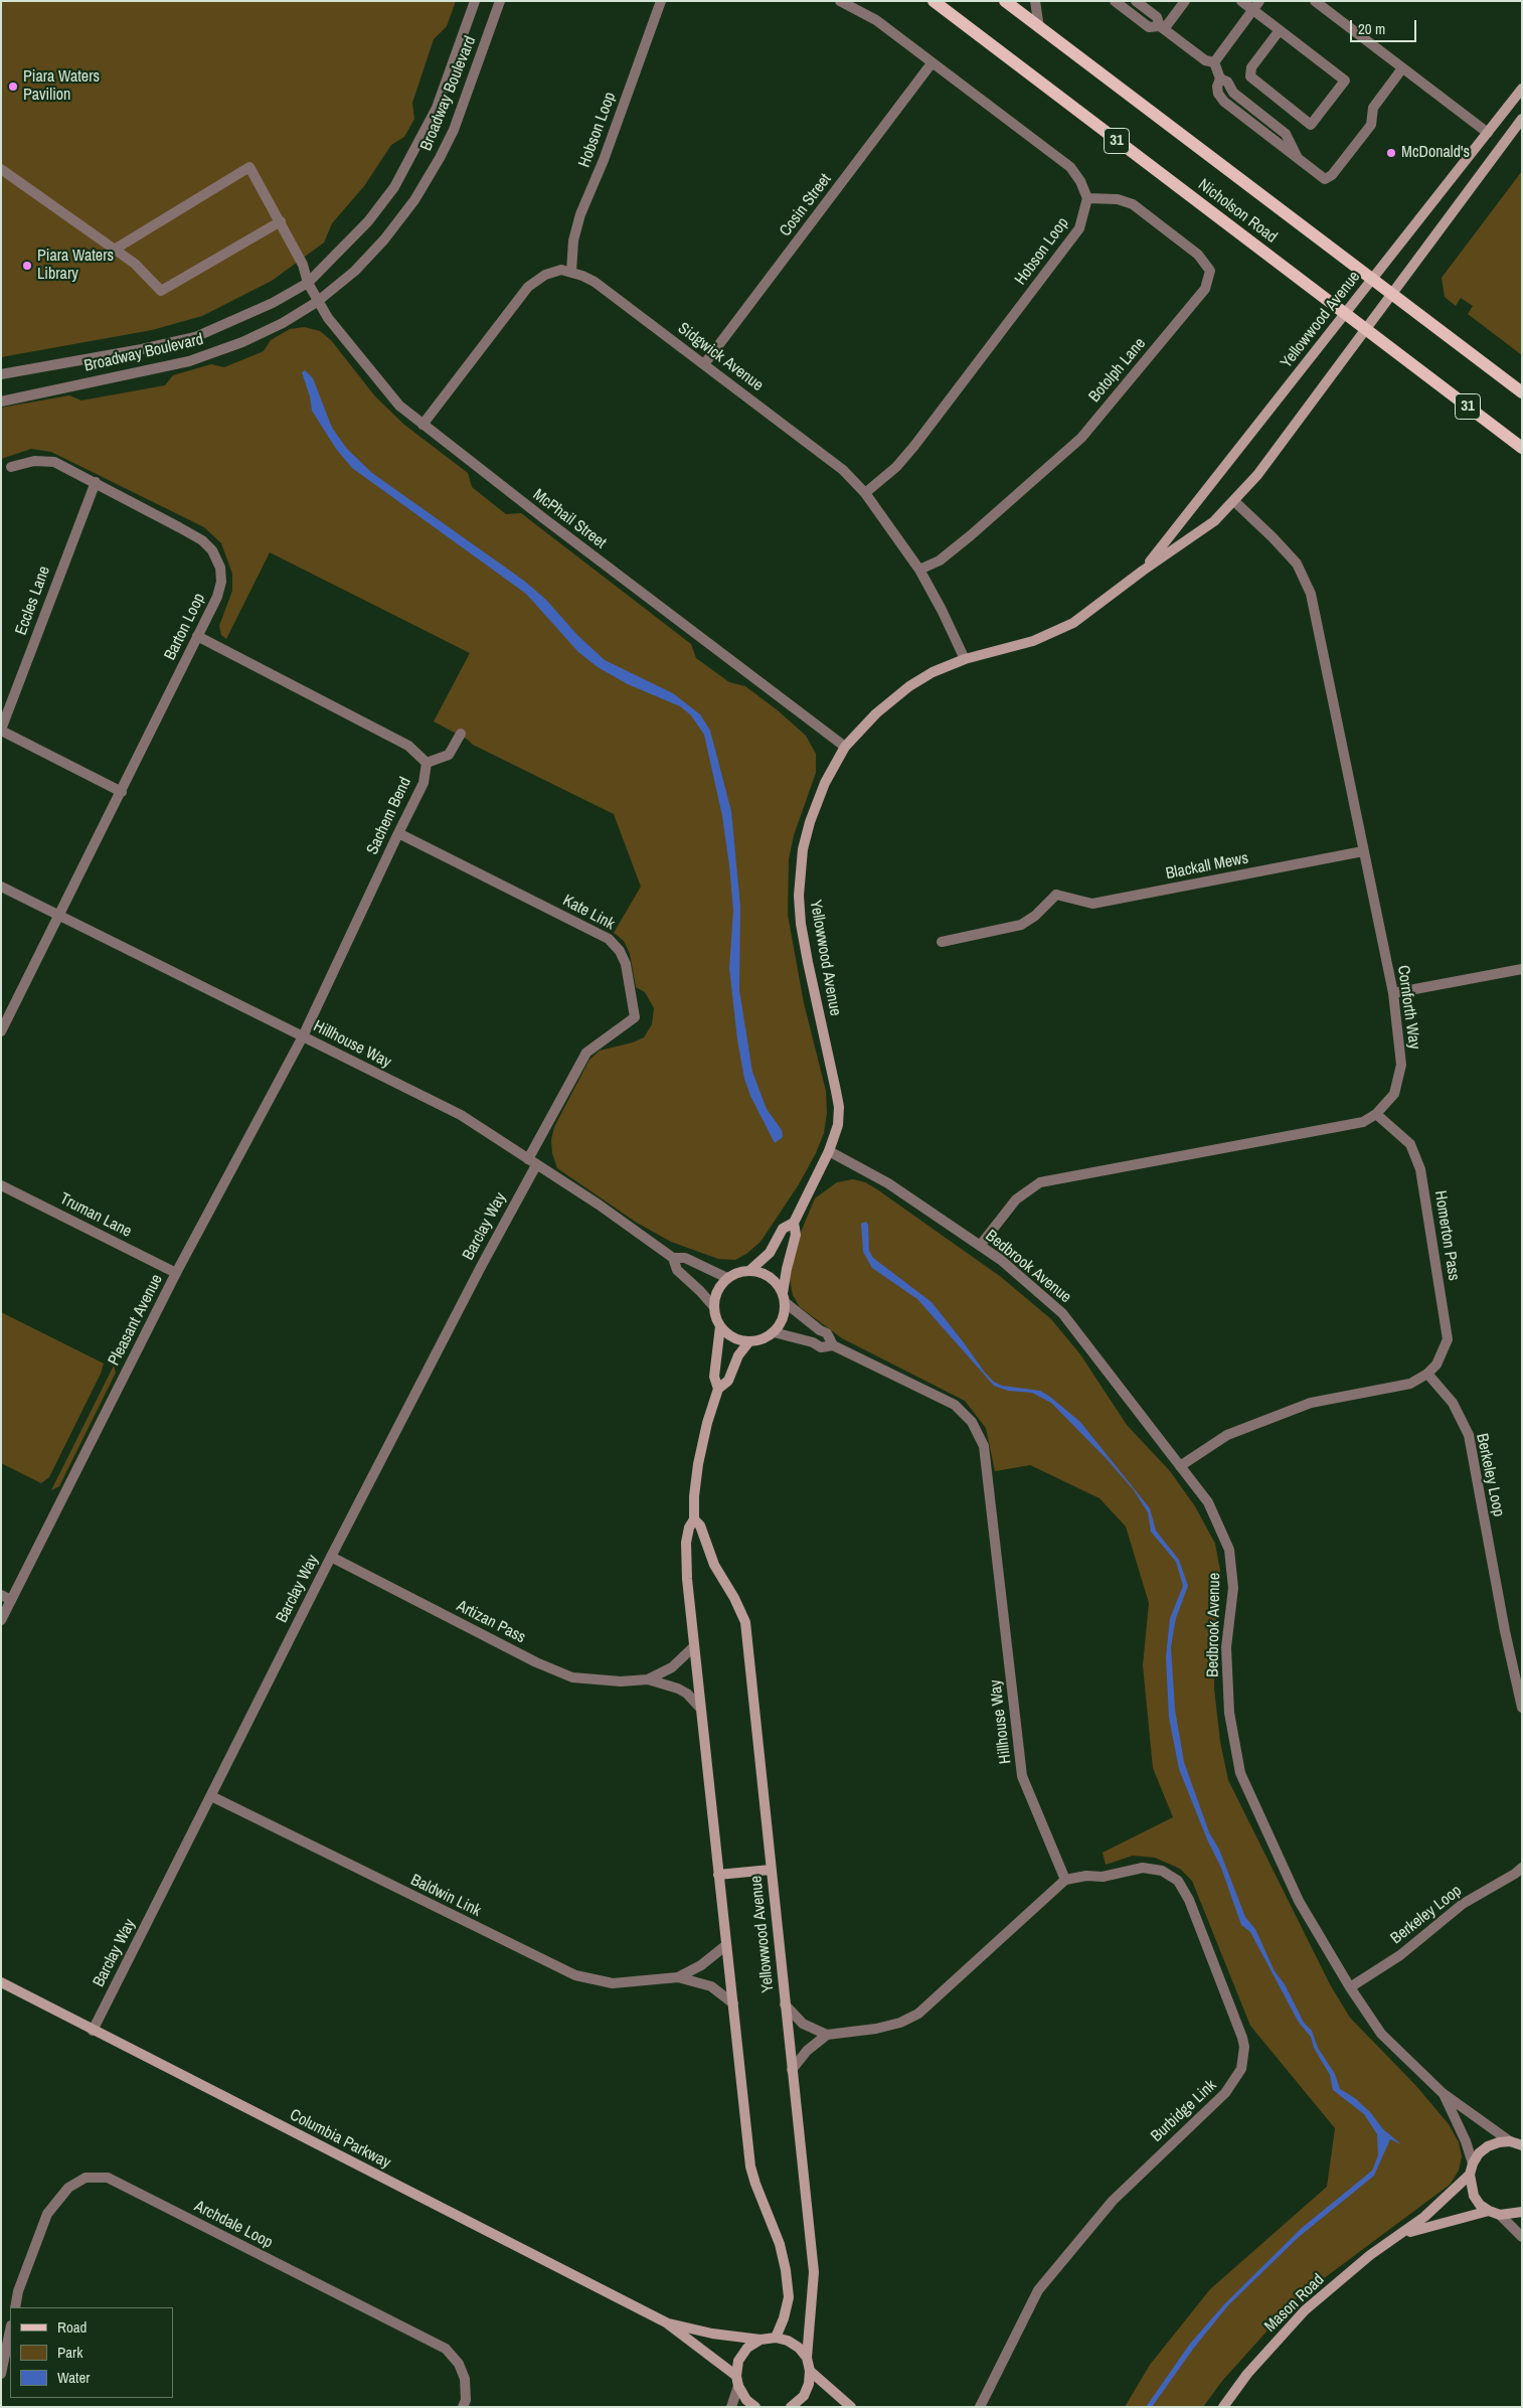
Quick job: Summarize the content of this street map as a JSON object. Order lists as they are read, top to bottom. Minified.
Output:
{"streets":{"main road":["31","Nicholson Road"],"street":["Broadway Boulevard","Hobson Loop","Cosin Street","Yellowwood Avenue","Sidgwick Avenue","Botolph Lane","McPhail Street","Eccles Lane","Barton Loop","Sachem Bend","Blackall Mews","Kate Link","Cornforth Way","Hillhouse Way","Truman Lane","Barclay Way","Homerton Pass","Bedbrook Avenue","Pleasant Avenue","Berkeley Loop","Artizan Pass","Baldwin Link","Burbidge Link","Columbia Parkway","Archdale Loop","Mason Road"]},"crossings":[["Broadway Boulevard","McPhail Street"],["Hobson Loop","Sidgwick Avenue"],["Hobson Loop","Botolph Lane"],["Cosin Street","Sidgwick Avenue"],["Nicholson Road","Yellowwood Avenue"],["Yellowwood Avenue","Sidgwick Avenue"],["Yellowwood Avenue","McPhail Street"],["Yellowwood Avenue","Cornforth Way"],["Yellowwood Avenue","Hillhouse Way"],["Yellowwood Avenue","Bedbrook Avenue"],["Yellowwood Avenue","Artizan Pass"],["Yellowwood Avenue","Baldwin Link"],["Yellowwood Avenue","Columbia Parkway"],["Sidgwick Avenue","Botolph Lane"],["Sidgwick Avenue","McPhail Street"],["Eccles Lane","Barton Loop"],["Barton Loop","Sachem Bend"],["Barton Loop","Hillhouse Way"],["Sachem Bend","Kate Link"],["Sachem Bend","Hillhouse Way"],["Sachem Bend","Pleasant Avenue"],["Blackall Mews","Cornforth Way"],["Kate Link","Hillhouse Way"],["Kate Link","Barclay Way"],["Cornforth Way","Homerton Pass"],["Cornforth Way","Bedbrook Avenue"],["Hillhouse Way","Barclay Way"],["Hillhouse Way","Pleasant Avenue"],["Hillhouse Way","Burbidge Link"],["Truman Lane","Pleasant Avenue"],["Barclay Way","Artizan Pass"],["Barclay Way","Baldwin Link"],["Barclay Way","Columbia Parkway"],["Homerton Pass","Berkeley Loop"],["Bedbrook Avenue","Berkeley Loop"]],"places":["Piara Waters Pavilion","McDonald's","Piara Waters Library"],"legend":["Road","Park","Water"],"scale_bar":"20 m"}
